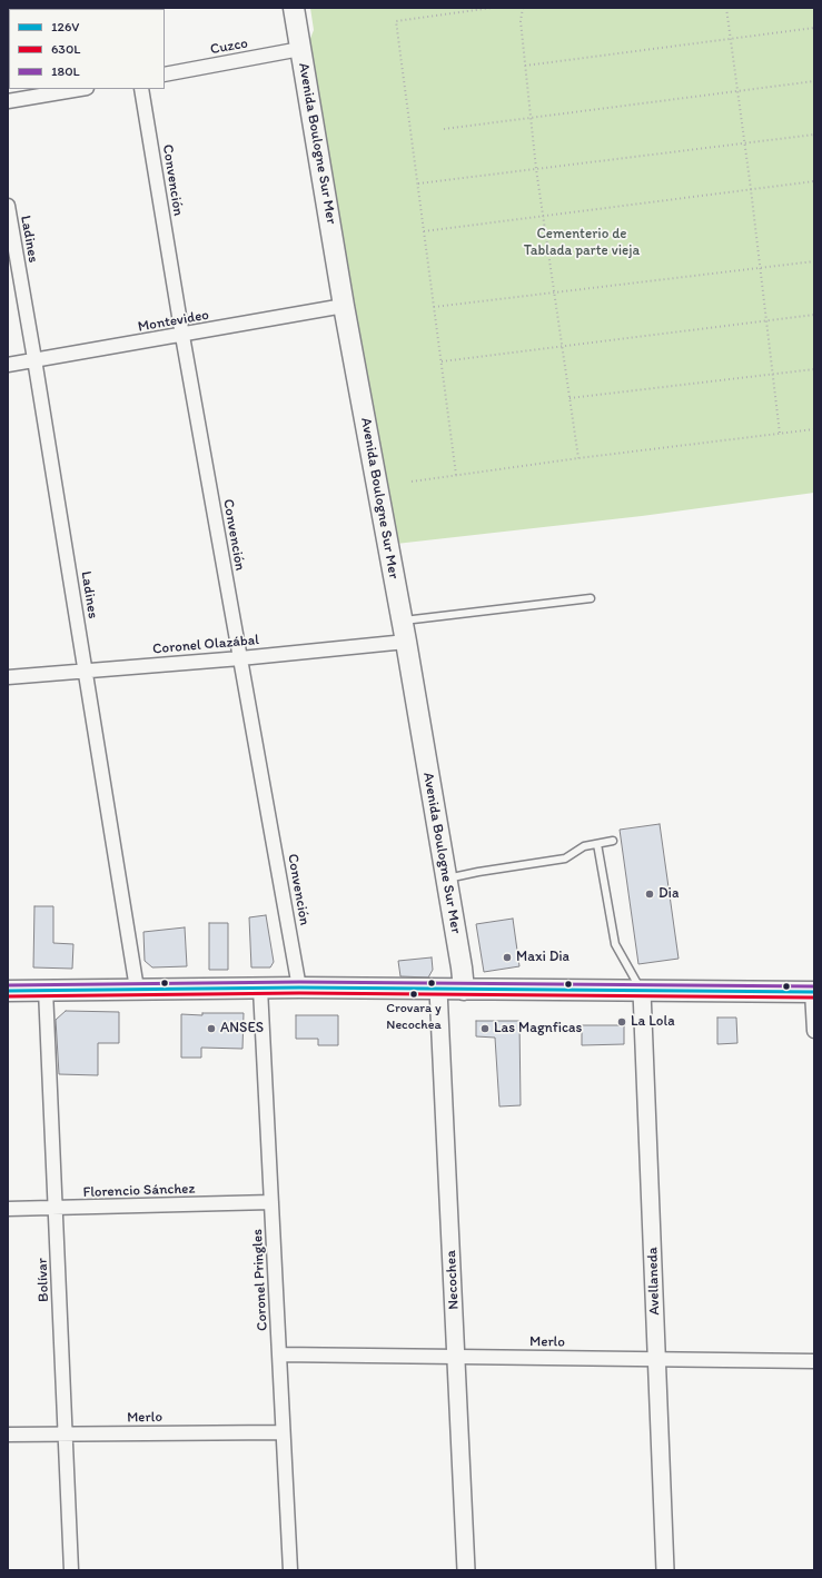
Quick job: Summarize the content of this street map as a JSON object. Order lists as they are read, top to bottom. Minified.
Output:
{"streets":{"main road":["Avenida Boulogne Sur Mer"],"street":["Cuzco","Convención","Ladines","Montevideo","Coronel Olazábal","Florencio Sánchez","Bolívar","Coronel Pringles","Necochea","Avellaneda","Merlo"]},"crossings":[["Cuzco","Avenida Boulogne Sur Mer"],["Avenida Boulogne Sur Mer","Montevideo"],["Avenida Boulogne Sur Mer","Coronel Olazábal"],["Convención","Montevideo"],["Convención","Coronel Olazábal"],["Ladines","Montevideo"],["Ladines","Coronel Olazábal"],["Florencio Sánchez","Bolívar"],["Florencio Sánchez","Coronel Pringles"],["Bolívar","Merlo"],["Coronel Pringles","Merlo"],["Necochea","Merlo"],["Avellaneda","Merlo"]],"parks":["Cementerio de Tablada parte vieja"],"places":["Dia","Maxi Dia","Crovara y Necochea","La Lola","ANSES","Las Magnficas"],"lines":["transit line 180L","transit line 126V","transit line 630L"],"legend":["126V","630L","180L"]}
